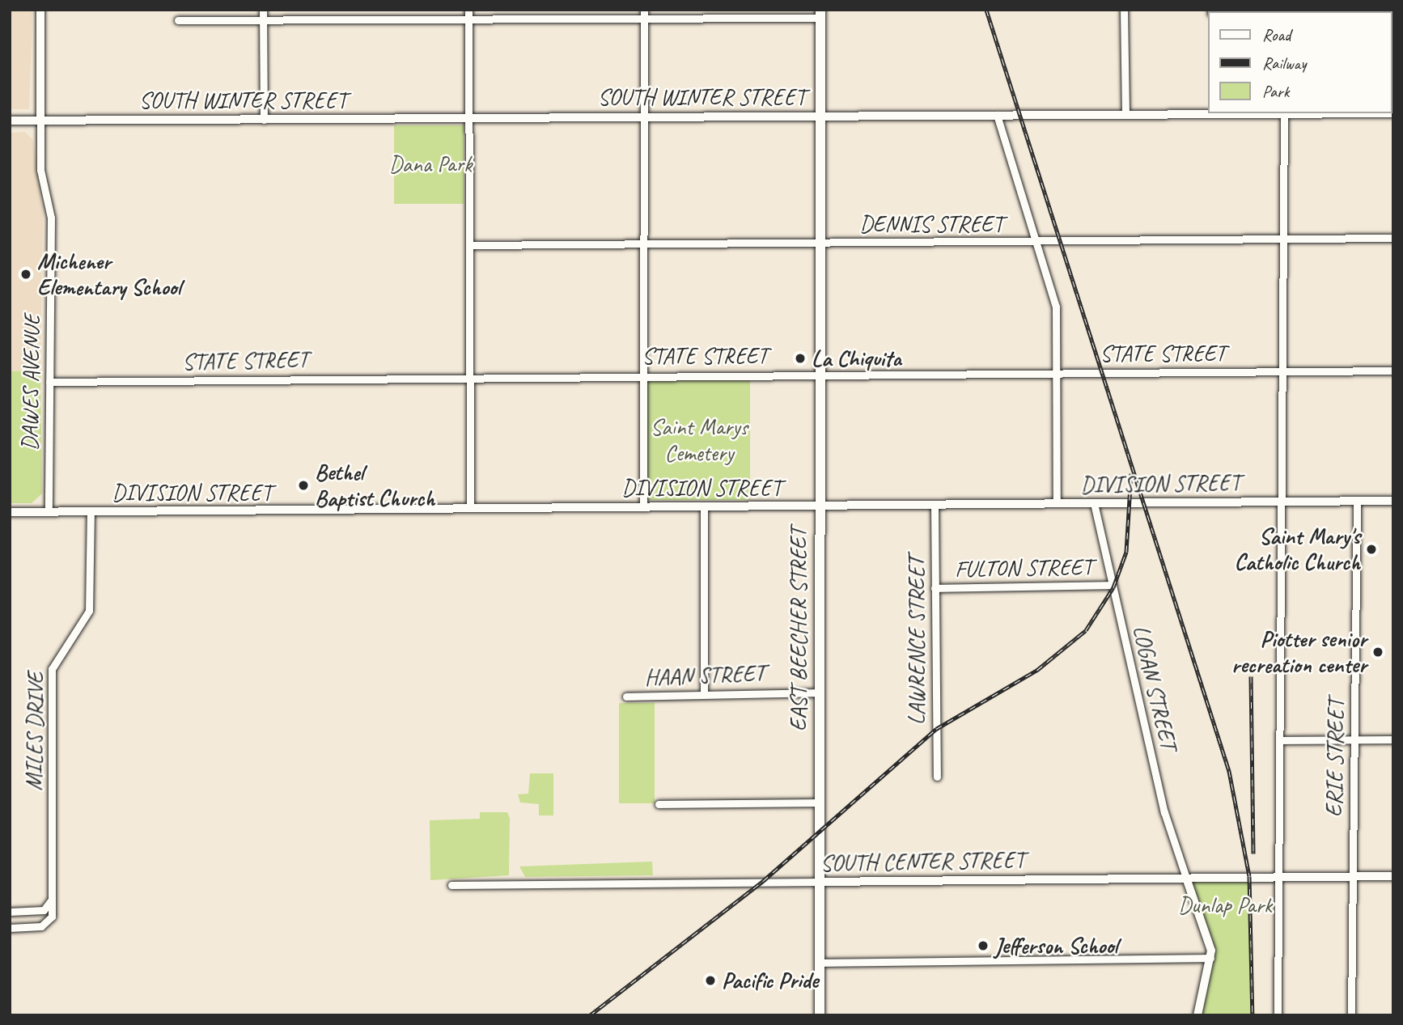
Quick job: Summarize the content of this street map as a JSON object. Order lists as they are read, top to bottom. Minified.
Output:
{"streets":{"main road":["EAST BEECHER STREET"],"street":["SOUTH WINTER STREET","DENNIS STREET","STATE STREET","DAWES AVENUE","DIVISION STREET","FULTON STREET","LAWRENCE STREET","HAAN STREET","LOGAN STREET","MILES DRIVE","ERIE STREET","SOUTH CENTER STREET"]},"crossings":[["SOUTH WINTER STREET","DAWES AVENUE"],["SOUTH WINTER STREET","EAST BEECHER STREET"],["DENNIS STREET","EAST BEECHER STREET"],["STATE STREET","DAWES AVENUE"],["STATE STREET","EAST BEECHER STREET"],["DAWES AVENUE","DIVISION STREET"],["DIVISION STREET","EAST BEECHER STREET"],["DIVISION STREET","LAWRENCE STREET"],["DIVISION STREET","LOGAN STREET"],["DIVISION STREET","MILES DRIVE"],["DIVISION STREET","ERIE STREET"],["FULTON STREET","LAWRENCE STREET"],["FULTON STREET","LOGAN STREET"],["EAST BEECHER STREET","HAAN STREET"],["EAST BEECHER STREET","SOUTH CENTER STREET"],["LOGAN STREET","SOUTH CENTER STREET"],["ERIE STREET","SOUTH CENTER STREET"]],"parks":["Dana Park","Saint Marys Cemetery","Dunlap Park"],"places":["Michener Elementary School","La Chiquita","Bethel Baptist Church","Saint Mary's Catholic Church","Piotter senior recreation center","Jefferson School","Pacific Pride"],"legend":["Road","Railway","Park"]}
